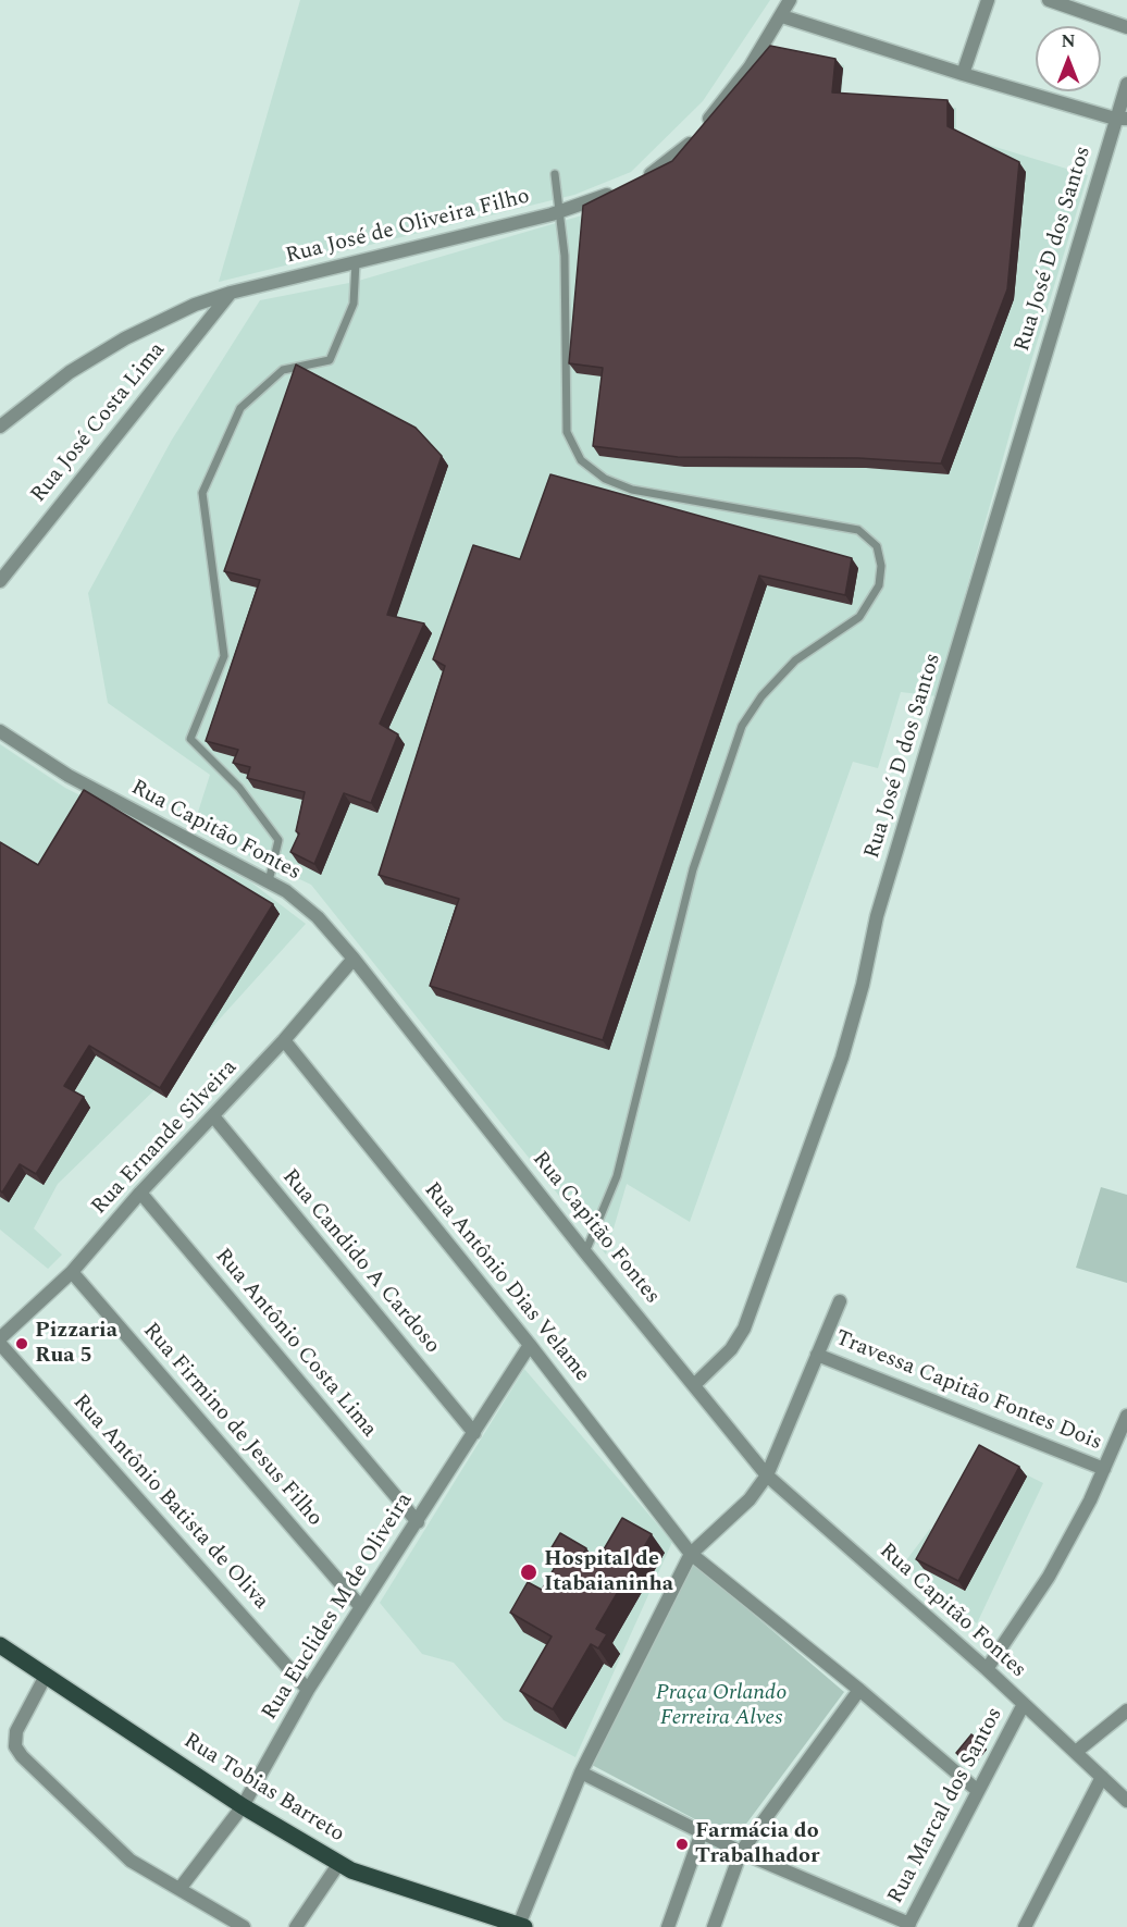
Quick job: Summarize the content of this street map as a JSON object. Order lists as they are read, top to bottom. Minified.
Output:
{"streets":{"main road":["Rua Tobias Barreto"],"street":["Rua José de Oliveira Filho","Rua José D dos Santos","Rua José Costa Lima","Rua Capitão Fontes","Rua Ernande Silveira","Rua Candido A Cardoso","Rua Antônio Dias Velame","Rua Antônio Costa Lima","Travessa Capitão Fontes Dois","Rua Firmino de Jesus Filho","Rua Antônio Batista de Oliva","Rua Euclides M de Oliveira","Rua Marcal dos Santos"]},"crossings":[["Rua José de Oliveira Filho","Rua José Costa Lima"],["Rua José D dos Santos","Rua Capitão Fontes"],["Rua Capitão Fontes","Rua Ernande Silveira"],["Rua Capitão Fontes","Rua Marcal dos Santos"],["Rua Ernande Silveira","Rua Candido A Cardoso"],["Rua Ernande Silveira","Rua Antônio Dias Velame"],["Rua Ernande Silveira","Rua Antônio Costa Lima"],["Rua Ernande Silveira","Rua Firmino de Jesus Filho"],["Rua Ernande Silveira","Rua Antônio Batista de Oliva"],["Rua Candido A Cardoso","Rua Euclides M de Oliveira"],["Rua Antônio Dias Velame","Rua Euclides M de Oliveira"],["Rua Antônio Costa Lima","Rua Euclides M de Oliveira"],["Rua Firmino de Jesus Filho","Rua Euclides M de Oliveira"],["Rua Antônio Batista de Oliva","Rua Euclides M de Oliveira"],["Rua Euclides M de Oliveira","Rua Tobias Barreto"]],"parks":["Praça Orlando Ferreira Alves"],"places":["Pizzaria Rua 5","Hospital de Itabaianinha","Farmácia do Trabalhador"],"north":"top"}
